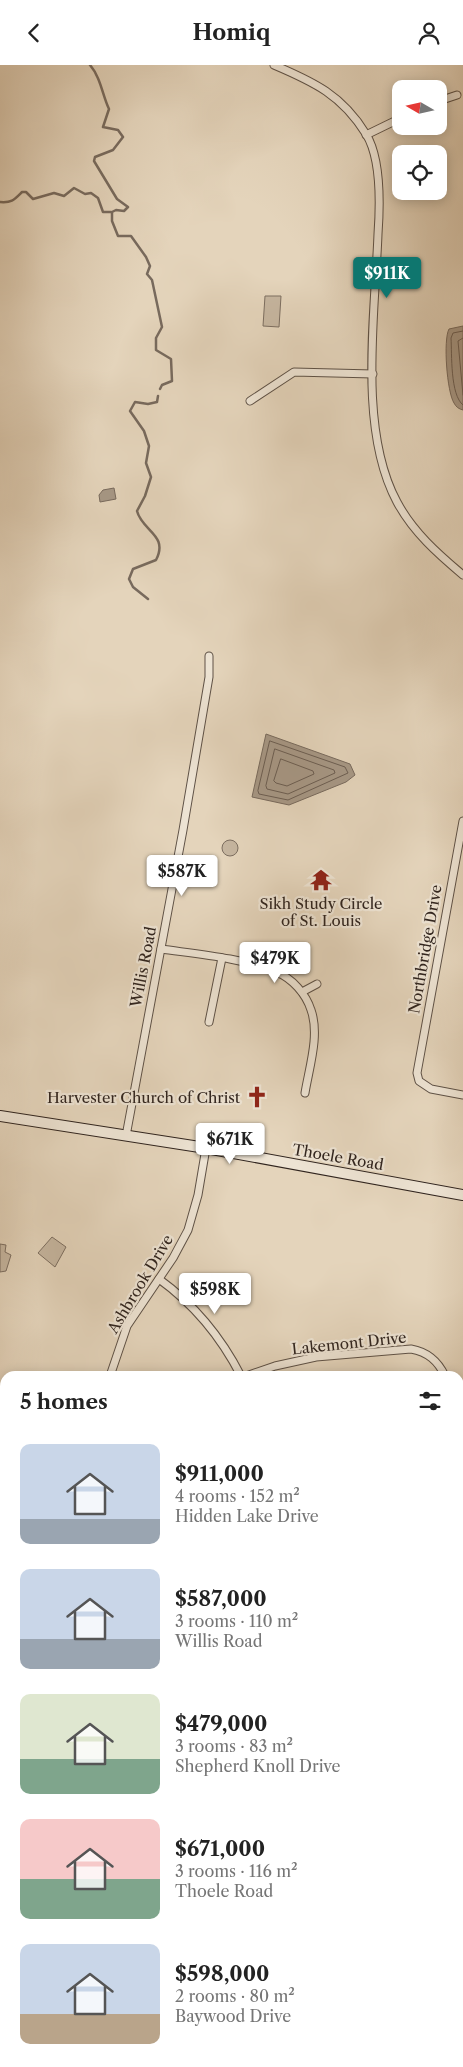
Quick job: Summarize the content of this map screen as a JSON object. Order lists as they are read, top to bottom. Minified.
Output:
{"streets":{"main road":["Thoele Road"],"street":["Northbridge Drive","Willis Road","Ashbrook Drive","Lakemont Drive"]},"crossings":[["Willis Road","Thoele Road"],["Thoele Road","Ashbrook Drive"]],"places":{"temple":["Sikh Study Circle of St. Louis"],"church":["Harvester Church of Christ"]},"north":"left","page":{"header":"Homiq","price":["$911K","$587K","$479K","$671K","$598K"],"heading":"5 homes","list":[{"name":"$911,000","note":"4 rooms · 152 m² · Hidden Lake Drive"},{"name":"$587,000","note":"3 rooms · 110 m² · Willis Road"},{"name":"$479,000","note":"3 rooms · 83 m² · Shepherd Knoll Drive"},{"name":"$671,000","note":"3 rooms · 116 m² · Thoele Road"},{"name":"$598,000","note":"2 rooms · 80 m² · Baywood Drive"}]}}
